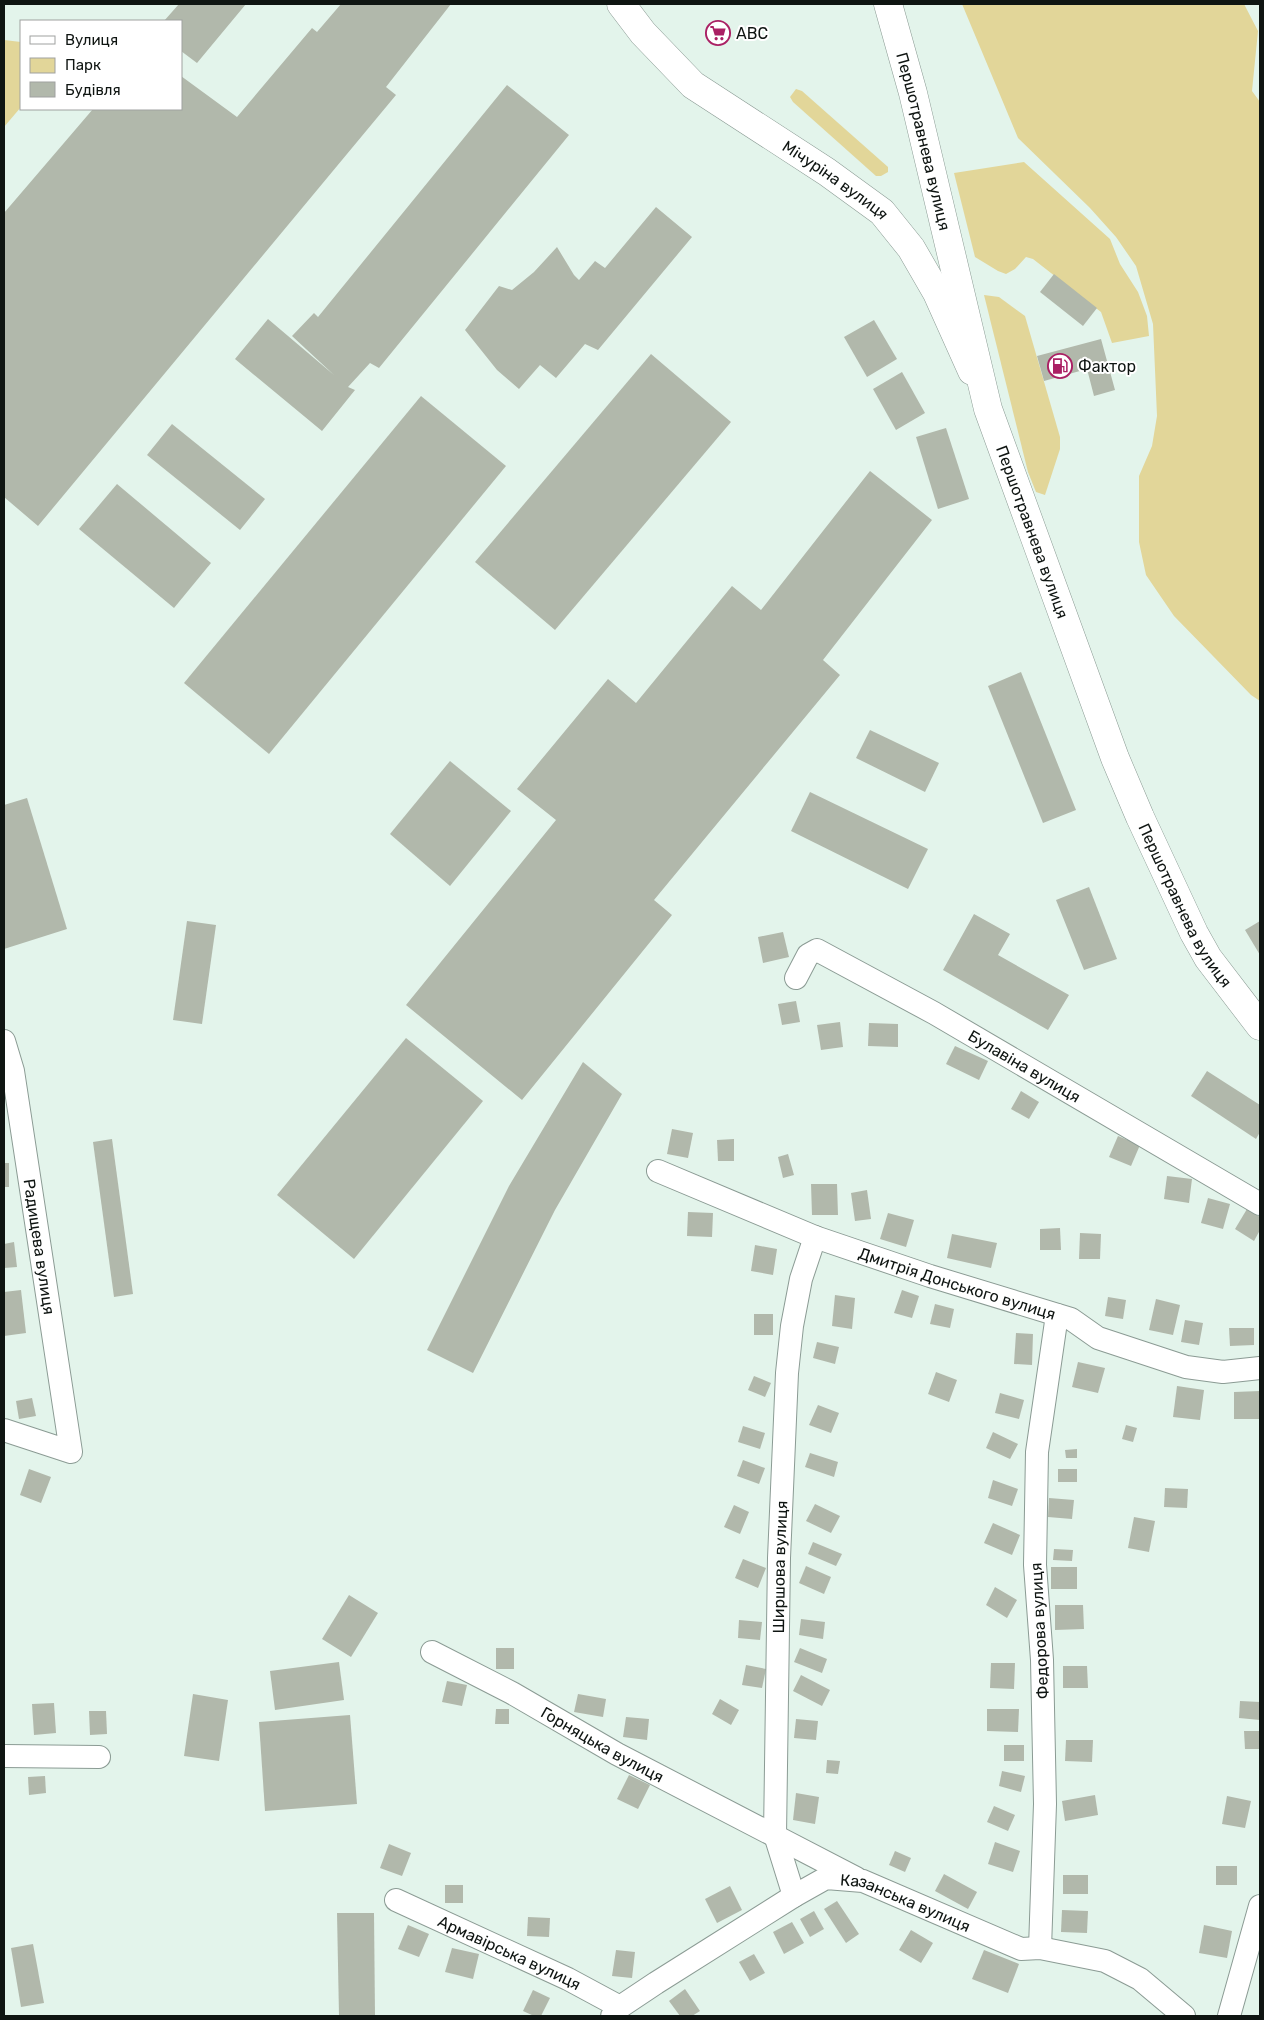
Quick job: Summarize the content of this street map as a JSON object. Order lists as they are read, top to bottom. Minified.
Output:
{"streets":{"main road":["Першотравнева вулиця","Мічуріна вулиця"],"street":["Булавіна вулиця","Радищева вулиця","Дмитрія Донського вулиця","Ширшова вулиця","Федорова вулиця","Горняцька вулиця","Казанська вулиця","Армавірська вулиця"]},"crossings":[["Першотравнева вулиця","Мічуріна вулиця"],["Дмитрія Донського вулиця","Ширшова вулиця"],["Дмитрія Донського вулиця","Федорова вулиця"],["Ширшова вулиця","Горняцька вулиця"],["Ширшова вулиця","Казанська вулиця"],["Федорова вулиця","Казанська вулиця"],["Горняцька вулиця","Казанська вулиця"],["Казанська вулиця","Армавірська вулиця"]],"places":{"supermarket":["ABC"],"fuel station":["Фактор"]},"legend":["Вулиця","Парк","Будівля"]}
